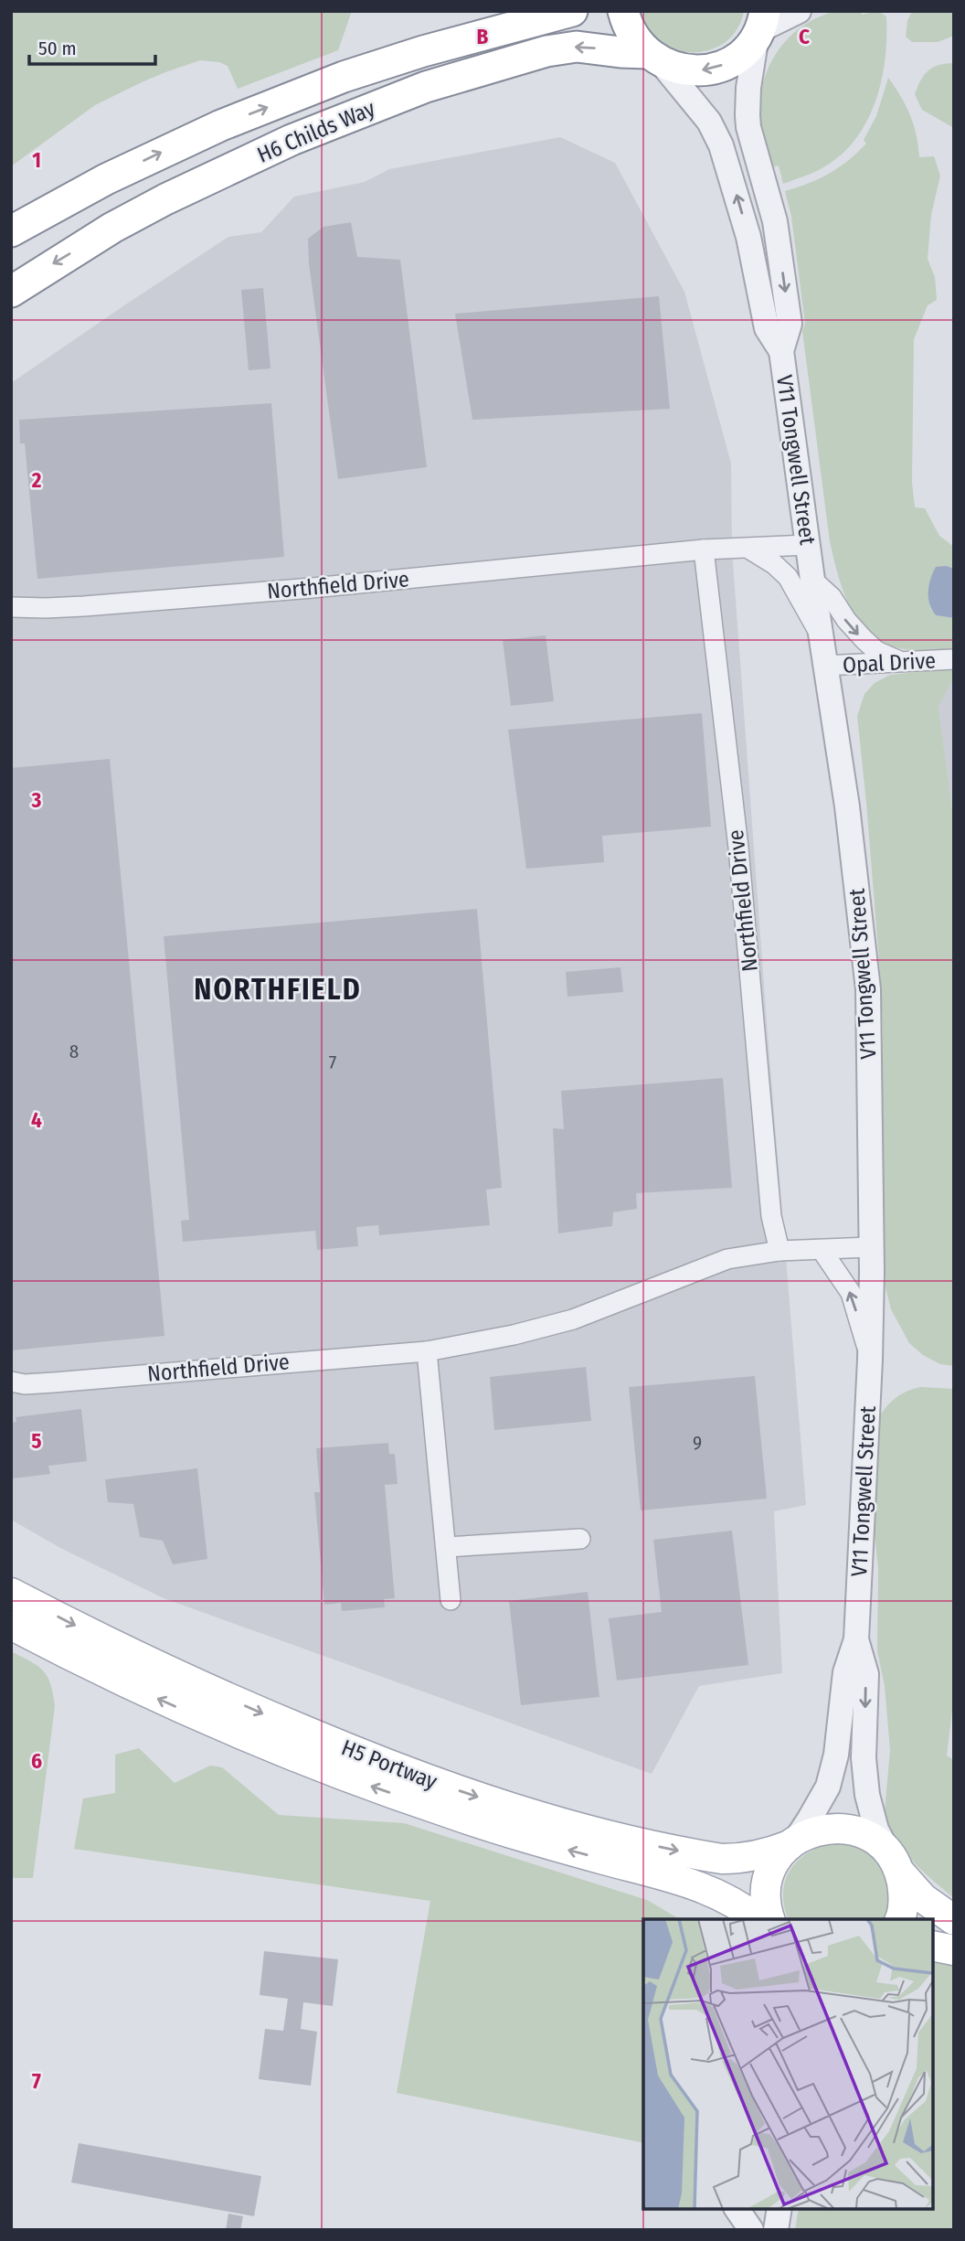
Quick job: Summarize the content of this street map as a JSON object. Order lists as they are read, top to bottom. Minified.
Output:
{"streets":{"highway":["H6 Childs Way"],"main road":["H5 Portway"],"street":["V11 Tongwell Street","Northfield Drive","Opal Drive"]},"crossings":[["H6 Childs Way","V11 Tongwell Street"],["V11 Tongwell Street","Northfield Drive"],["V11 Tongwell Street","Opal Drive"],["V11 Tongwell Street","H5 Portway"]],"districts":["NORTHFIELD"],"house_numbers":["8","7","9"],"scale_bar":"50 m","grid":{"columns":["B","C"],"rows":["1","2","3","4","5","6","7"]}}
